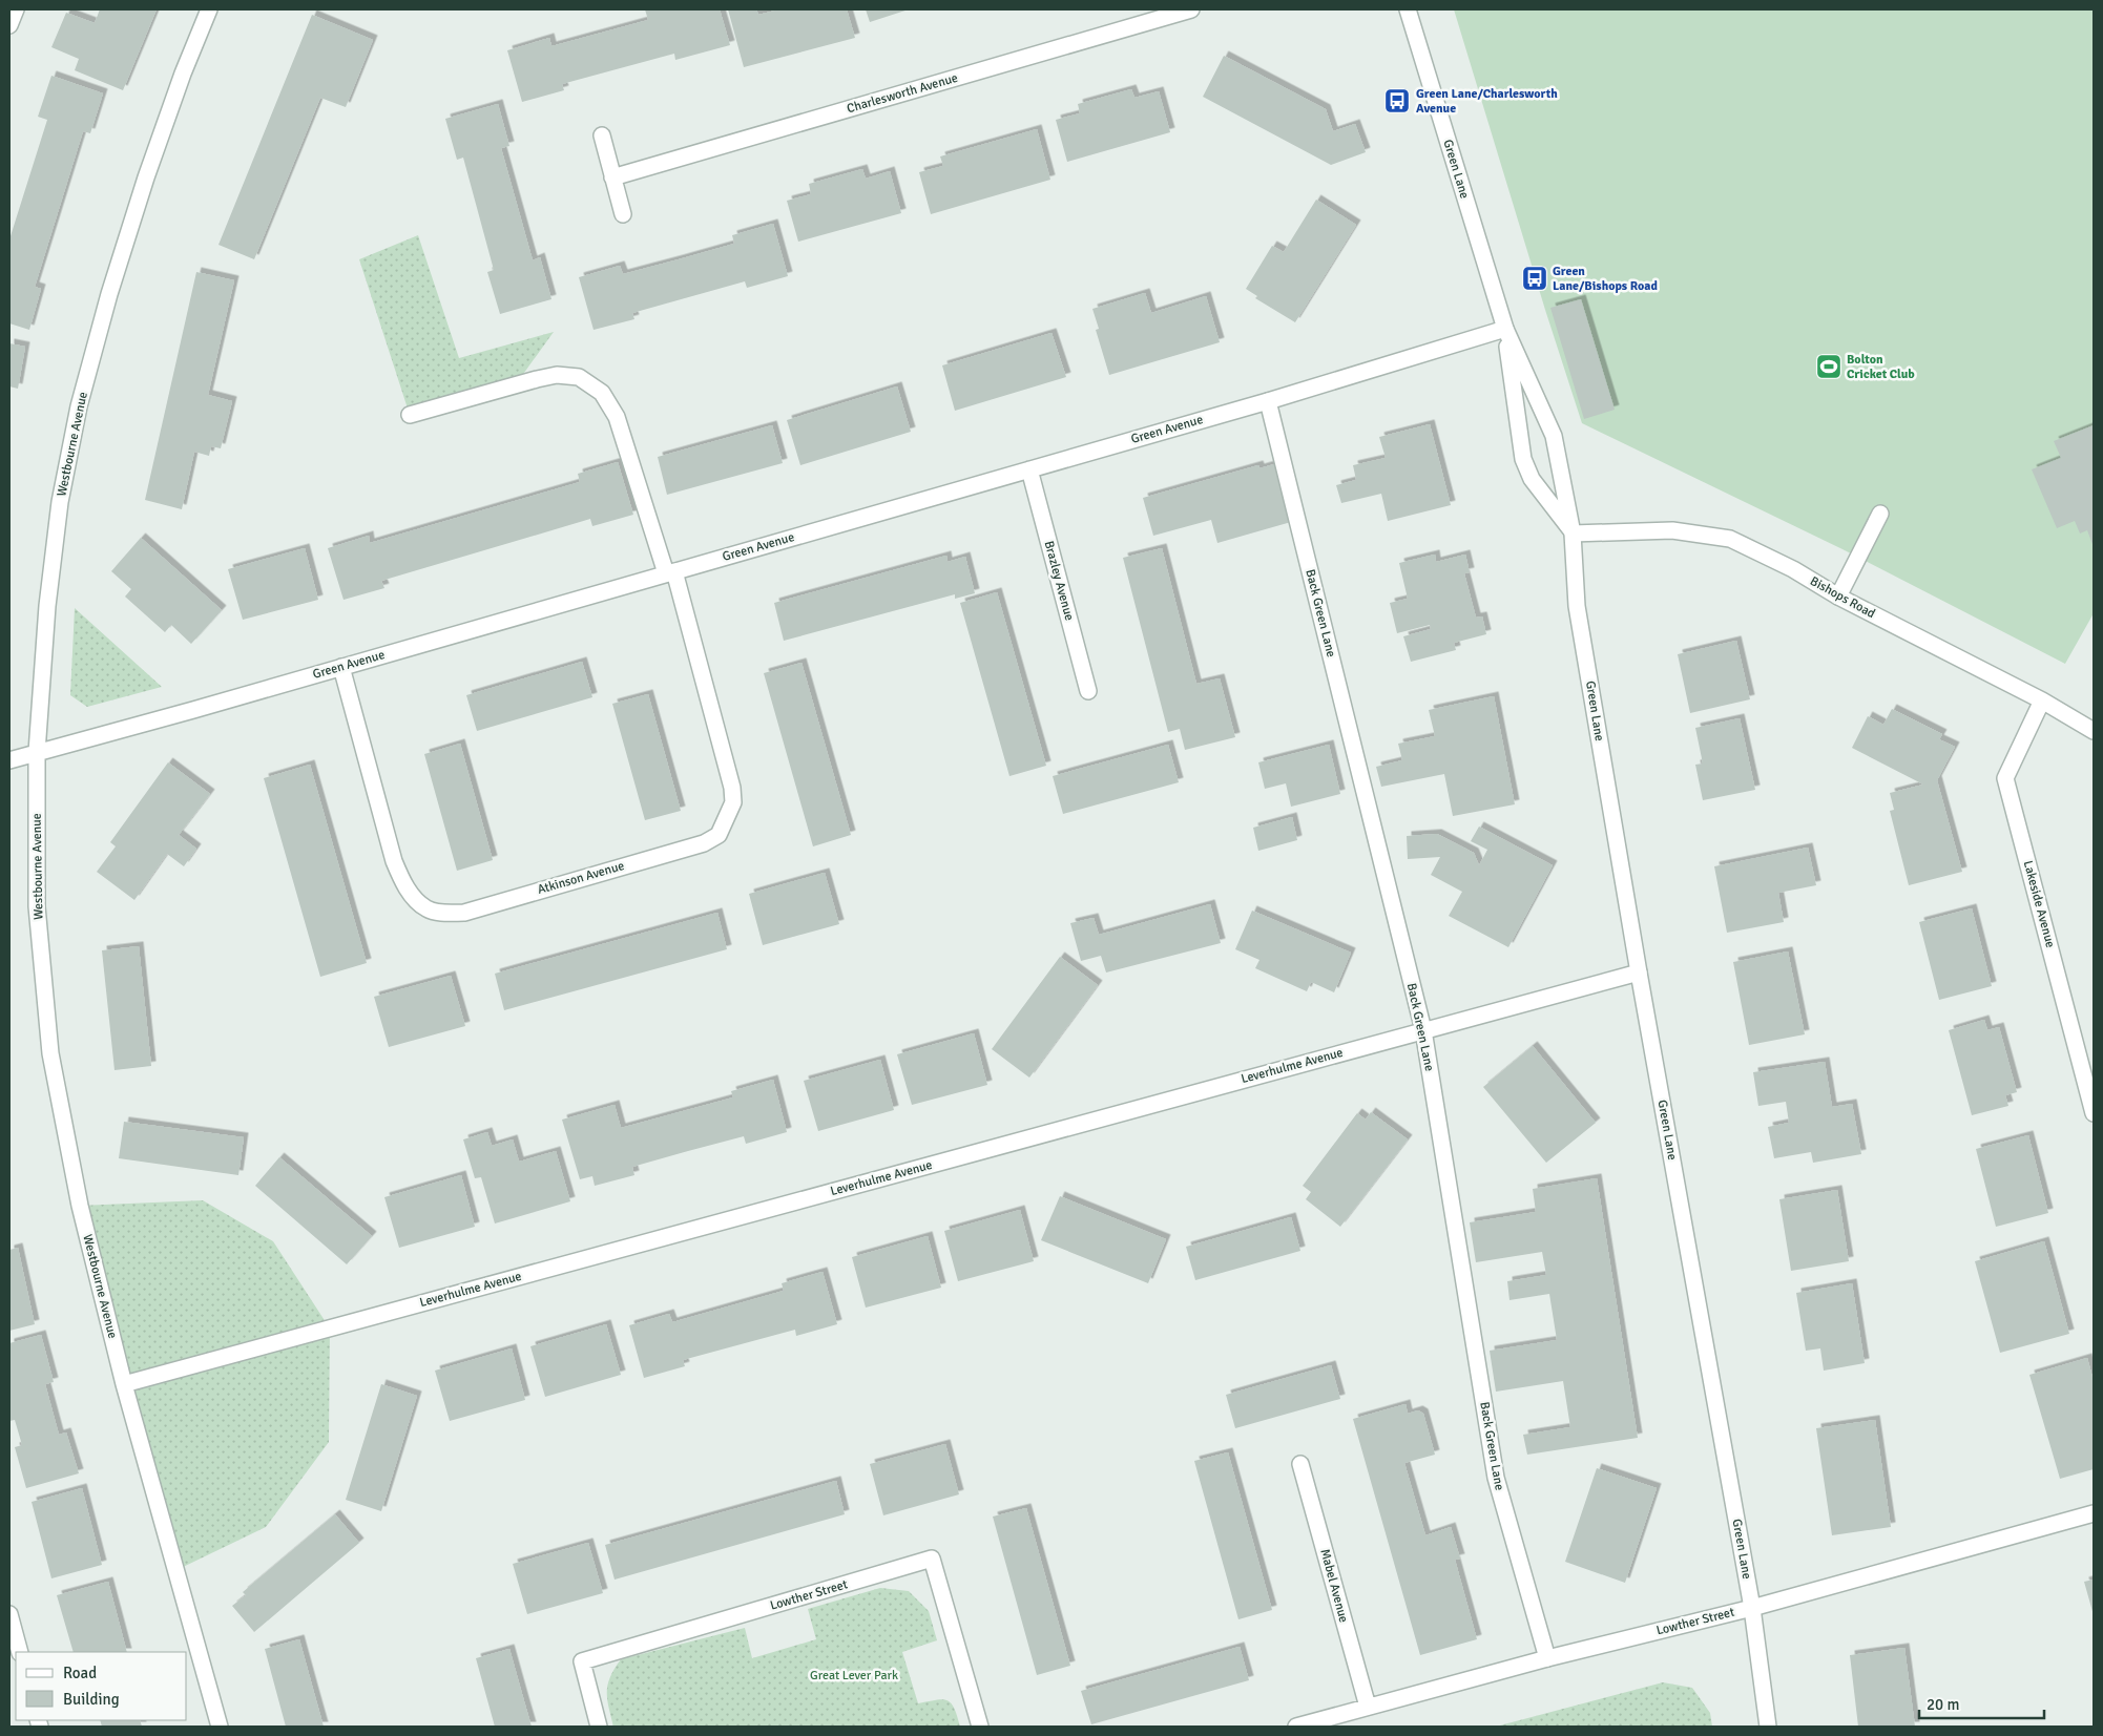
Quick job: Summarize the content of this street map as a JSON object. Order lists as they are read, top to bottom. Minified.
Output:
{"streets":{"street":["Charlesworth Avenue","Green Lane","Green Avenue","Westbourne Avenue","Brazley Avenue","Bishops Road","Back Green Lane","Atkinson Avenue","Lakeside Avenue","Leverhulme Avenue","Mabel Avenue","Lowther Street"]},"crossings":[["Green Lane","Green Avenue"],["Green Lane","Bishops Road"],["Green Lane","Leverhulme Avenue"],["Green Lane","Lowther Street"],["Green Avenue","Westbourne Avenue"],["Green Avenue","Brazley Avenue"],["Green Avenue","Back Green Lane"],["Green Avenue","Atkinson Avenue"],["Westbourne Avenue","Leverhulme Avenue"],["Bishops Road","Lakeside Avenue"],["Back Green Lane","Leverhulme Avenue"],["Back Green Lane","Lowther Street"],["Mabel Avenue","Lowther Street"]],"parks":["Great Lever Park"],"places":{"bus stop":["Green Lane/Charlesworth Avenue","Green Lane/Bishops Road"],"sports":["Bolton Cricket Club"]},"legend":["Road","Building"],"scale_bar":"20 m"}
